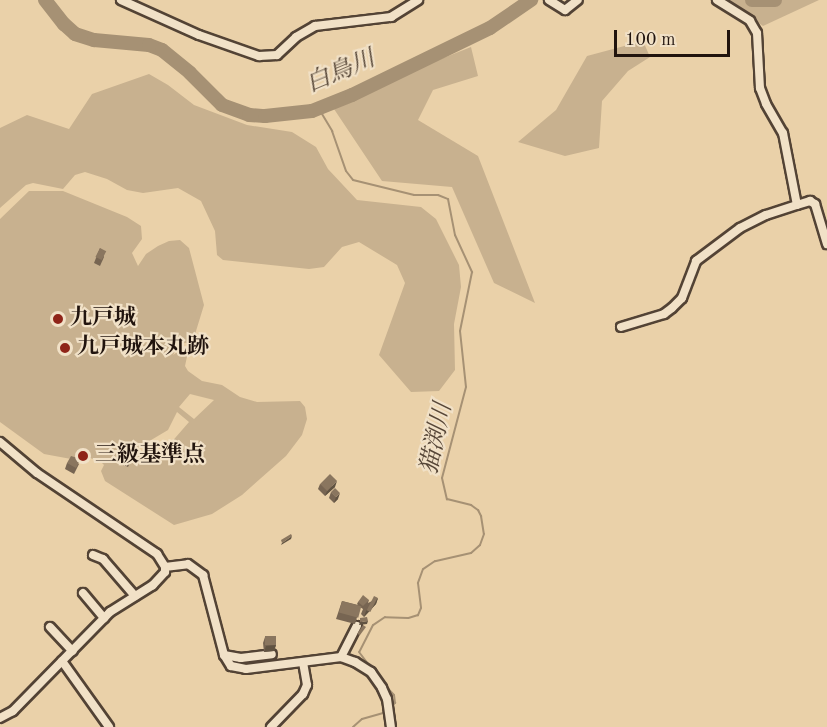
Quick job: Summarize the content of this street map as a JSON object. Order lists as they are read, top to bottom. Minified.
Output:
{"water":["白鳥川","猫渕川"],"places":["九戸城","九戸城本丸跡","三級基準点"],"scale_bar":"100 m"}
